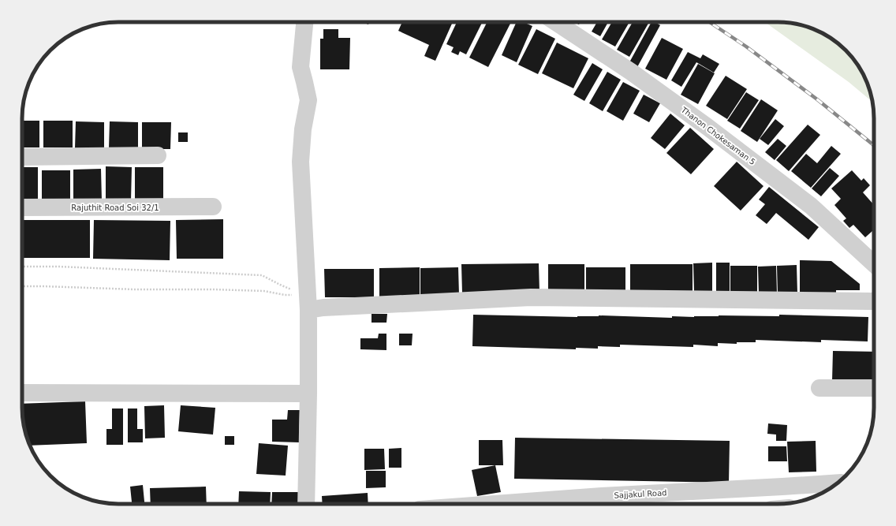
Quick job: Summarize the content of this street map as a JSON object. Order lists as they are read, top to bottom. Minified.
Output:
{"streets":{"street":["Thanon Chokesaman 5","Rajuthit Road Soi 32/1","Sajjakul Road"]}}
